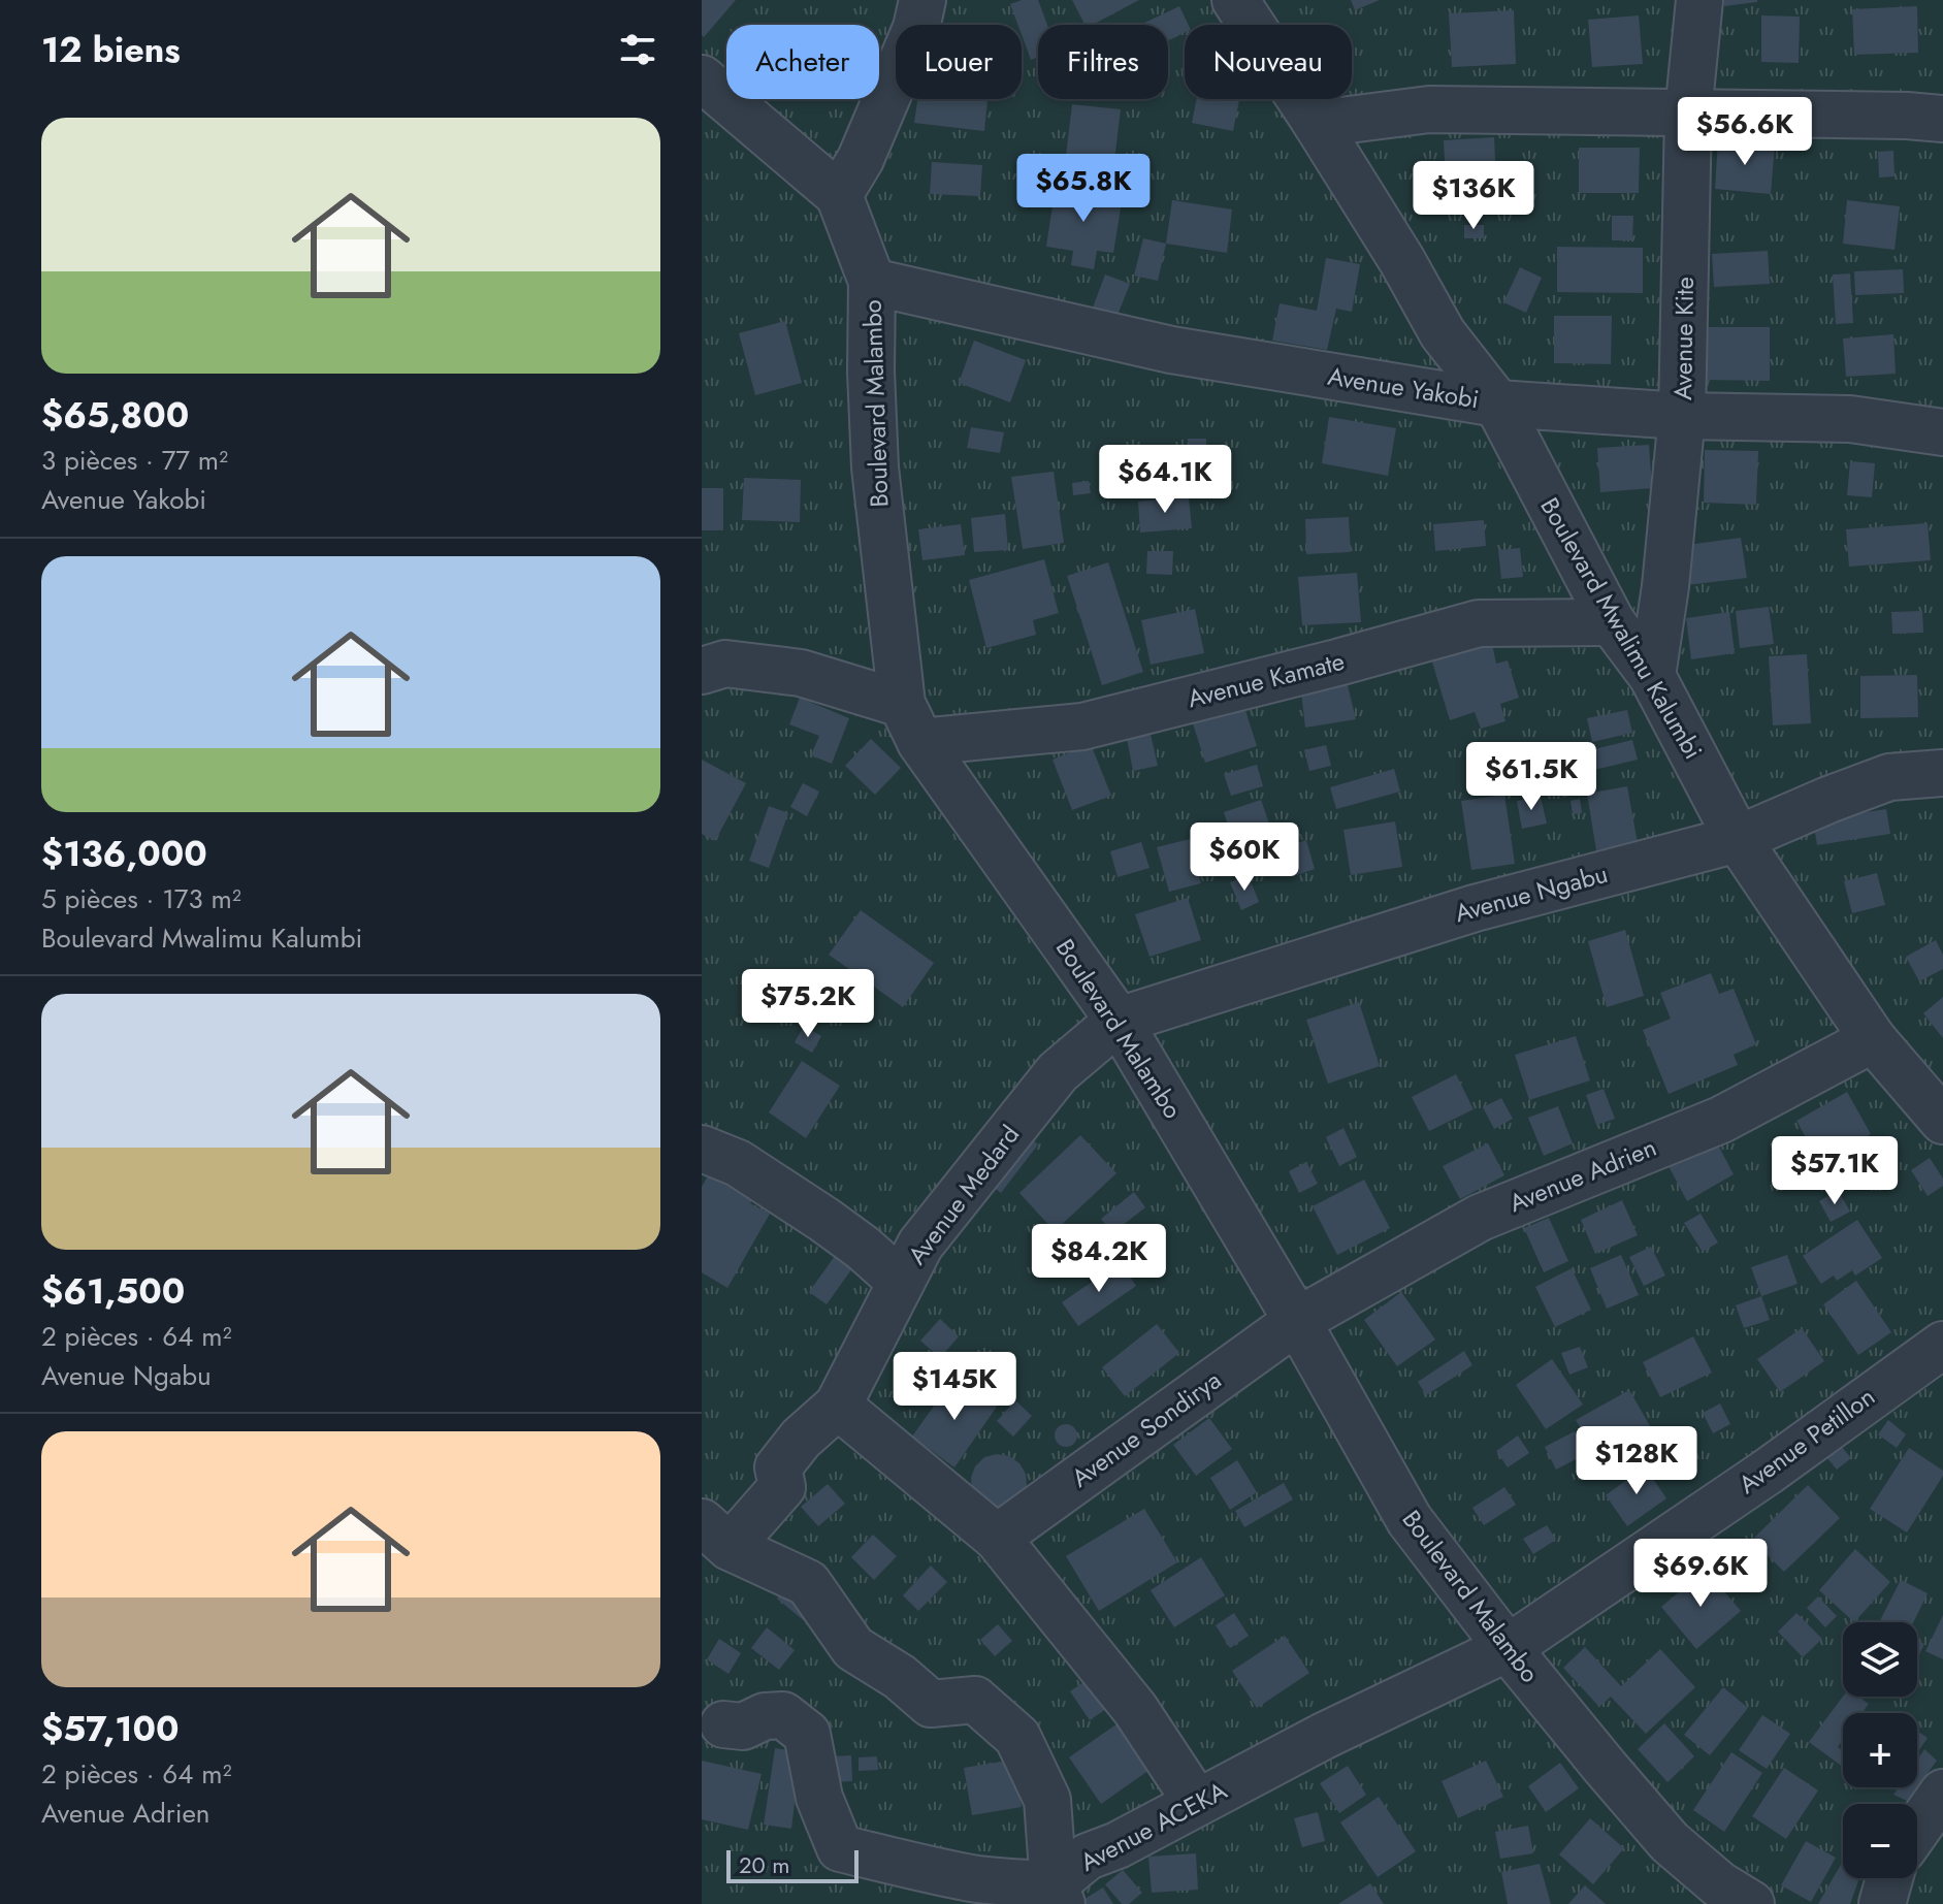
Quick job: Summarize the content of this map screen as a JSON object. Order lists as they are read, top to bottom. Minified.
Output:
{"streets":{"street":["Avenue Kite","Avenue Yakobi","Boulevard Malambo","Boulevard Mwalimu Kalumbi","Avenue Kamate","Avenue Ngabu","Avenue Adrien","Avenue Medard","Avenue Sondirya","Avenue Petillon","Avenue ACEKA"]},"crossings":[["Avenue Kite","Avenue Yakobi"],["Avenue Kite","Boulevard Mwalimu Kalumbi"],["Avenue Yakobi","Boulevard Malambo"],["Avenue Yakobi","Boulevard Mwalimu Kalumbi"],["Boulevard Malambo","Avenue Kamate"],["Boulevard Malambo","Avenue Ngabu"],["Boulevard Malambo","Avenue Adrien"],["Boulevard Malambo","Avenue Medard"],["Boulevard Malambo","Avenue Sondirya"],["Boulevard Malambo","Avenue Petillon"],["Boulevard Malambo","Avenue ACEKA"],["Boulevard Mwalimu Kalumbi","Avenue Kamate"],["Boulevard Mwalimu Kalumbi","Avenue Ngabu"],["Boulevard Mwalimu Kalumbi","Avenue Adrien"],["Avenue Ngabu","Avenue Medard"],["Avenue Adrien","Avenue Sondirya"],["Avenue Petillon","Avenue ACEKA"]],"scale_bar":"20 m","page":{"heading":"12 biens","chip":["Acheter","Louer","Filtres","Nouveau"],"price":["$56.6K","$65.8K","$136K","$64.1K","$61.5K","$60K","$75.2K","$57.1K","$84.2K","$145K","$128K","$69.6K"],"list":[{"name":"$65,800","note":"3 pièces · 77 m² · Avenue Yakobi"},{"name":"$136,000","note":"5 pièces · 173 m² · Boulevard Mwalimu Kalumbi"},{"name":"$61,500","note":"2 pièces · 64 m² · Avenue Ngabu"},{"name":"$57,100","note":"2 pièces · 64 m² · Avenue Adrien"}],"map_buttons":["+","−"],"scale":"20 m"}}
